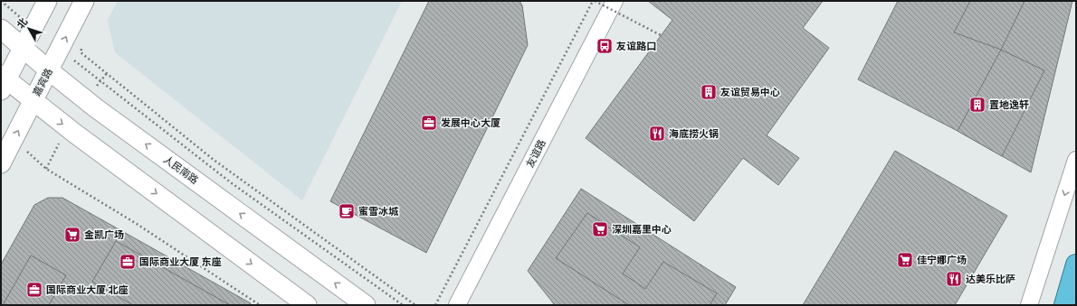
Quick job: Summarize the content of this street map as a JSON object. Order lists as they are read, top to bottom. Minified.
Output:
{"streets":{"main road":["嘉宾路","人民南路"],"street":["友谊路"]},"crossings":[["嘉宾路","人民南路"]],"places":{"bus stop":["友谊路口"],"building":["友谊贸易中心","置地逸轩"],"office":["发展中心大厦","国际商业大厦 东座","国际商业大厦 北座"],"restaurant":["海底捞火锅","达美乐比萨"],"cafe":["蜜雪冰城"],"supermarket":["深圳嘉里中心","金凯广场","佳宁娜广场"]},"north":"top left"}
